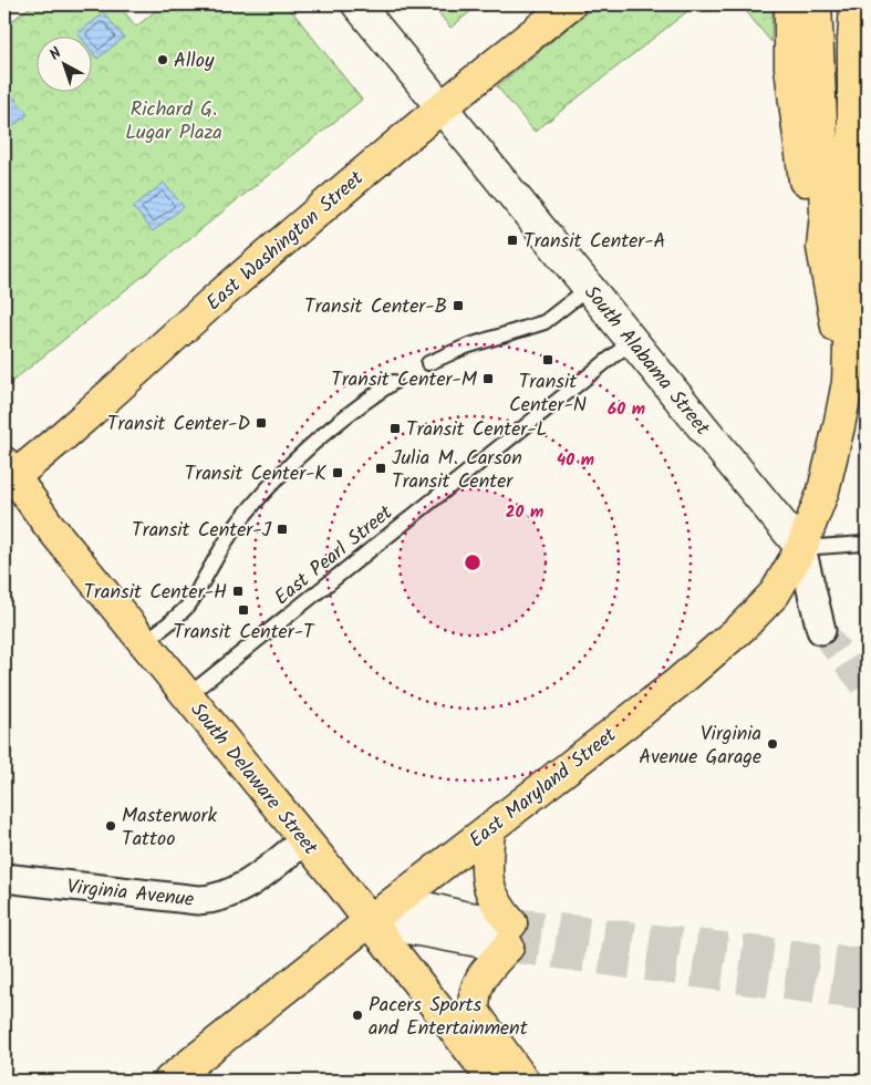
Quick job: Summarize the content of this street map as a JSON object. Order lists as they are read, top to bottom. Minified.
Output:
{"streets":{"main road":["East Washington Street","South Alabama Street","South Delaware Street","East Maryland Street"],"street":["Virginia Avenue"],"lane":["East Pearl Street"]},"crossings":[["East Washington Street","South Alabama Street"],["East Washington Street","South Delaware Street"],["South Alabama Street","East Pearl Street"],["South Alabama Street","East Maryland Street"],["East Pearl Street","South Delaware Street"],["South Delaware Street","East Maryland Street"],["South Delaware Street","Virginia Avenue"]],"parks":["Richard G. Lugar Plaza"],"places":{"other":["Alloy","Virginia Avenue Garage","Masterwork Tattoo","Pacers Sports and Entertainment"],"transit":["Transit Center-A","Transit Center-B","Transit Center-N","Transit Center-M","Transit Center-D","Transit Center-L","Julia M. Carson Transit Center","Transit Center-K","Transit Center-J","Transit Center-H","Transit Center-T"]},"north":"top left","rings":["60 m","40 m","20 m"]}
